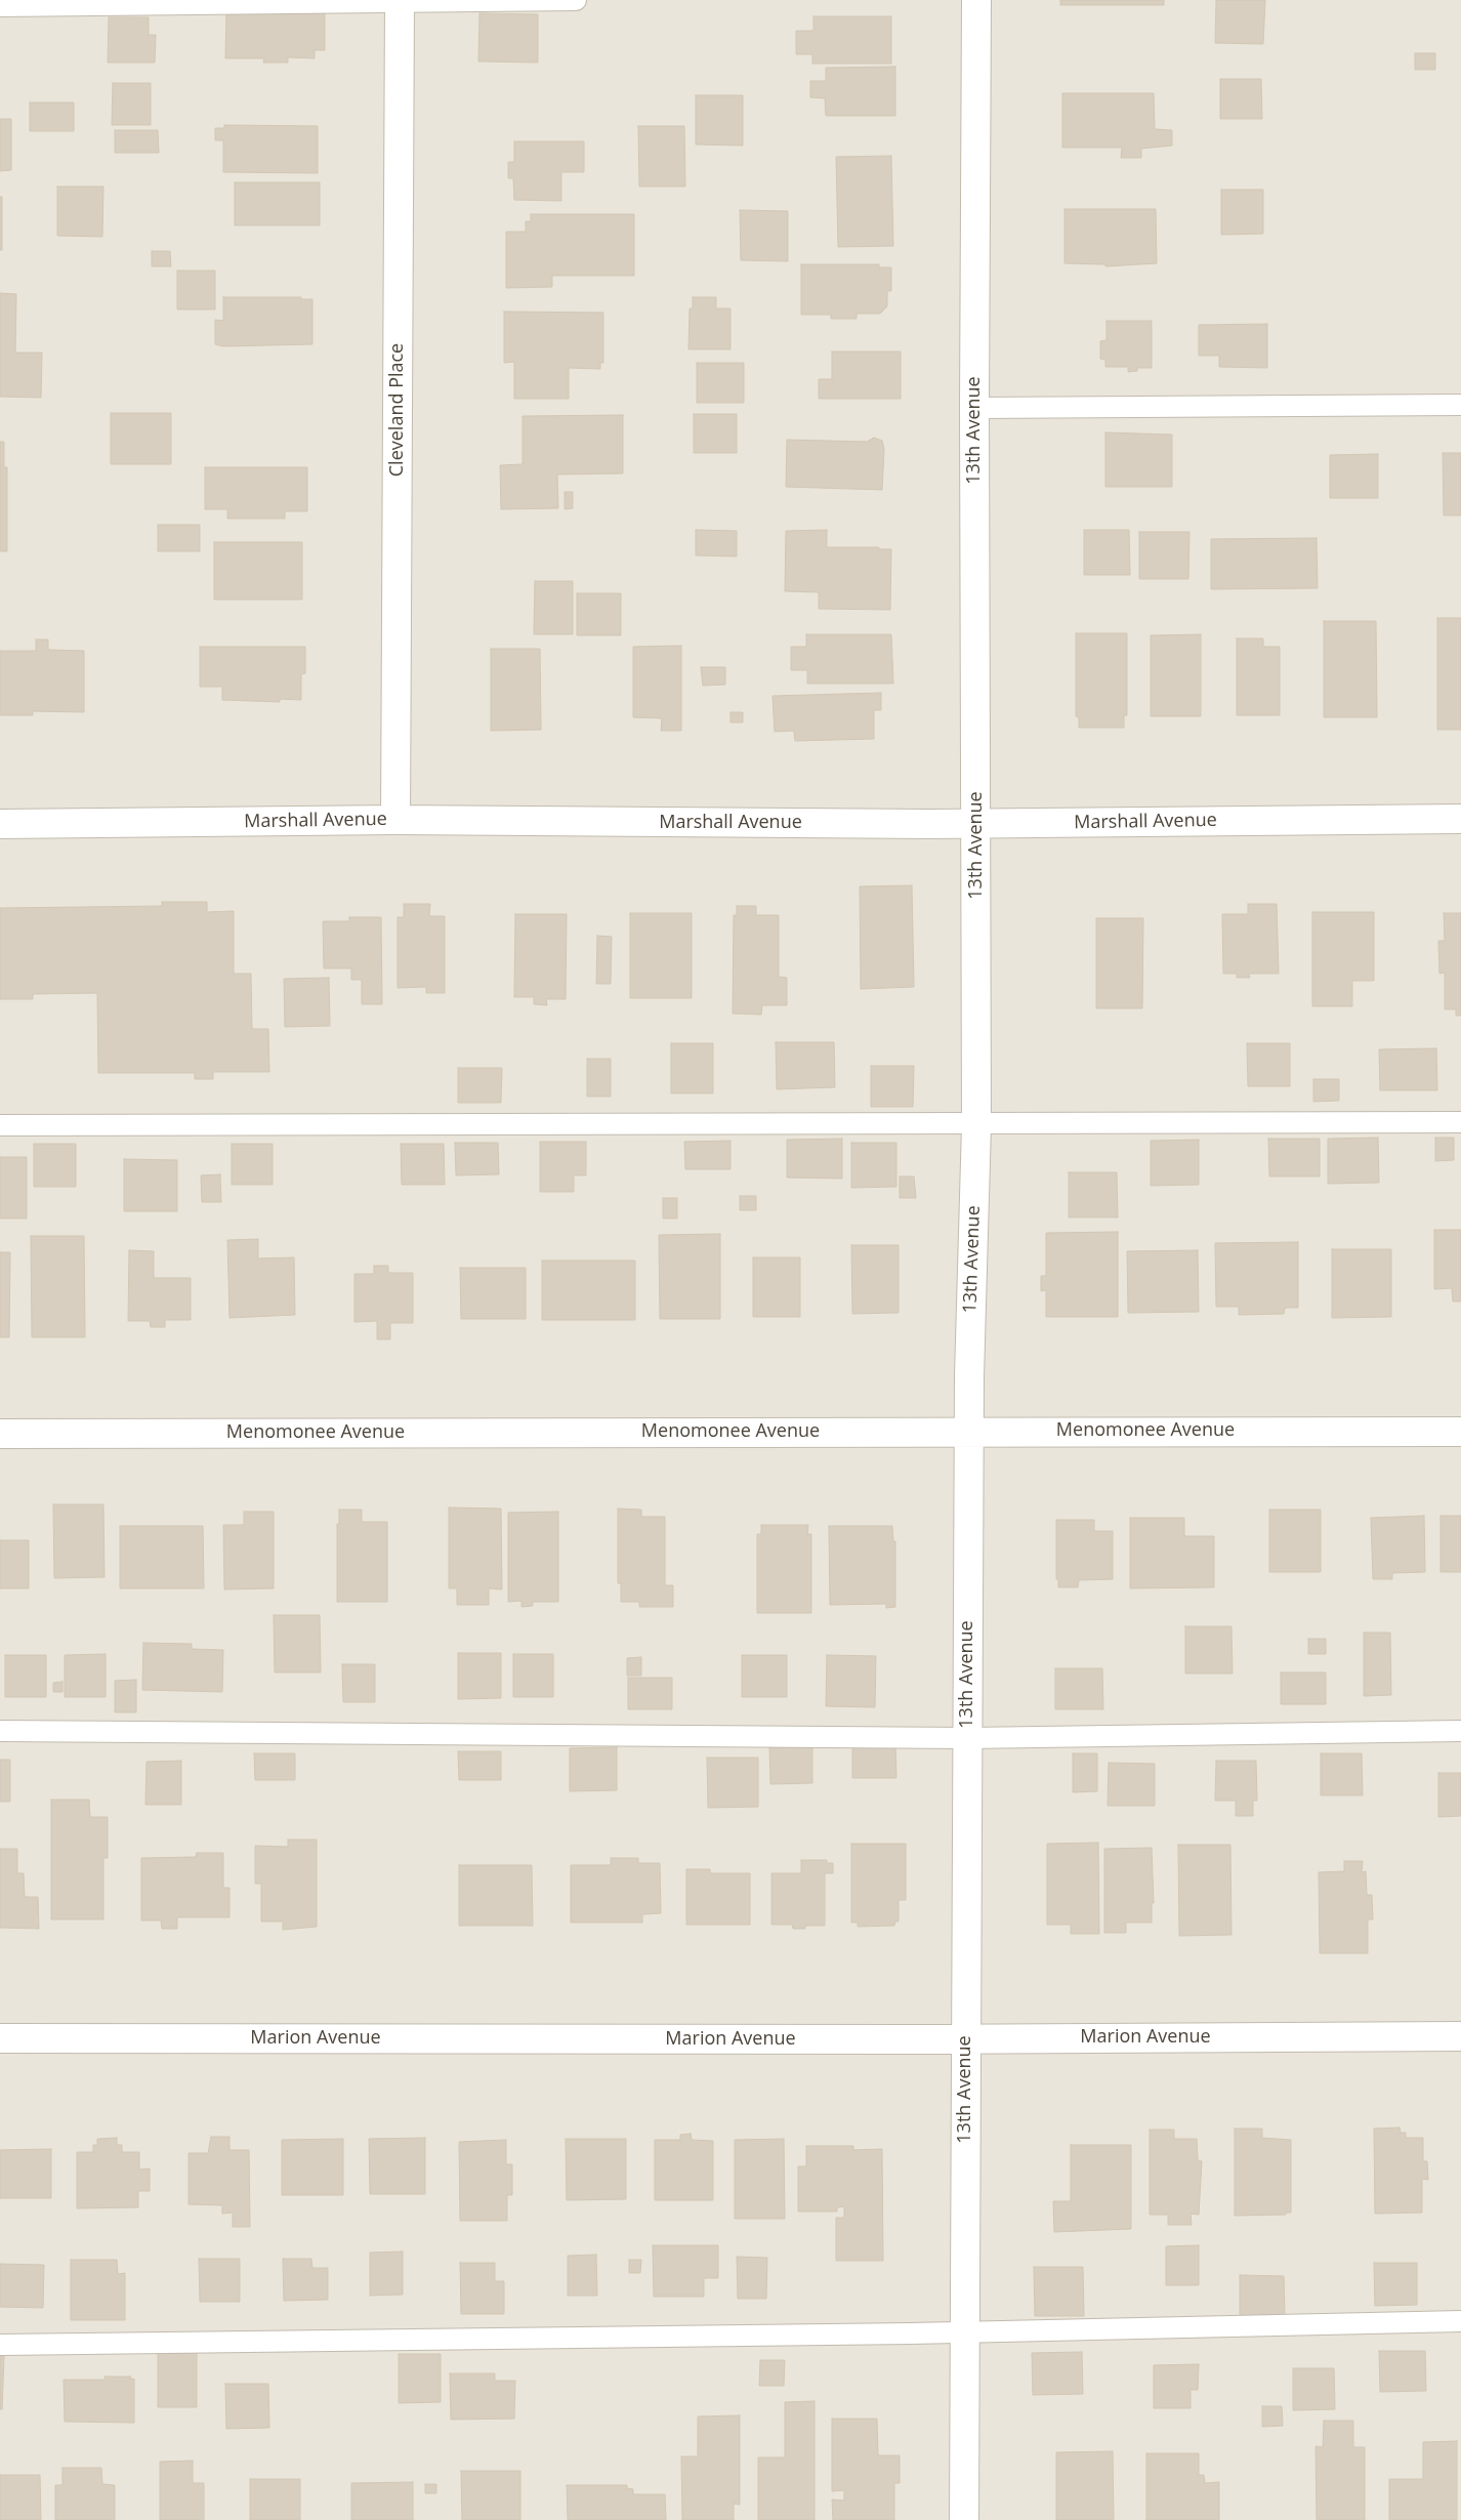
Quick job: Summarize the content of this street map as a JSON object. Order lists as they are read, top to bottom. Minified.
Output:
{"streets":{"street":["Cleveland Place","13th Avenue","Marshall Avenue","Menomonee Avenue","Marion Avenue"]},"crossings":[["Cleveland Place","Marshall Avenue"],["13th Avenue","Marshall Avenue"],["13th Avenue","Menomonee Avenue"],["13th Avenue","Marion Avenue"]]}
